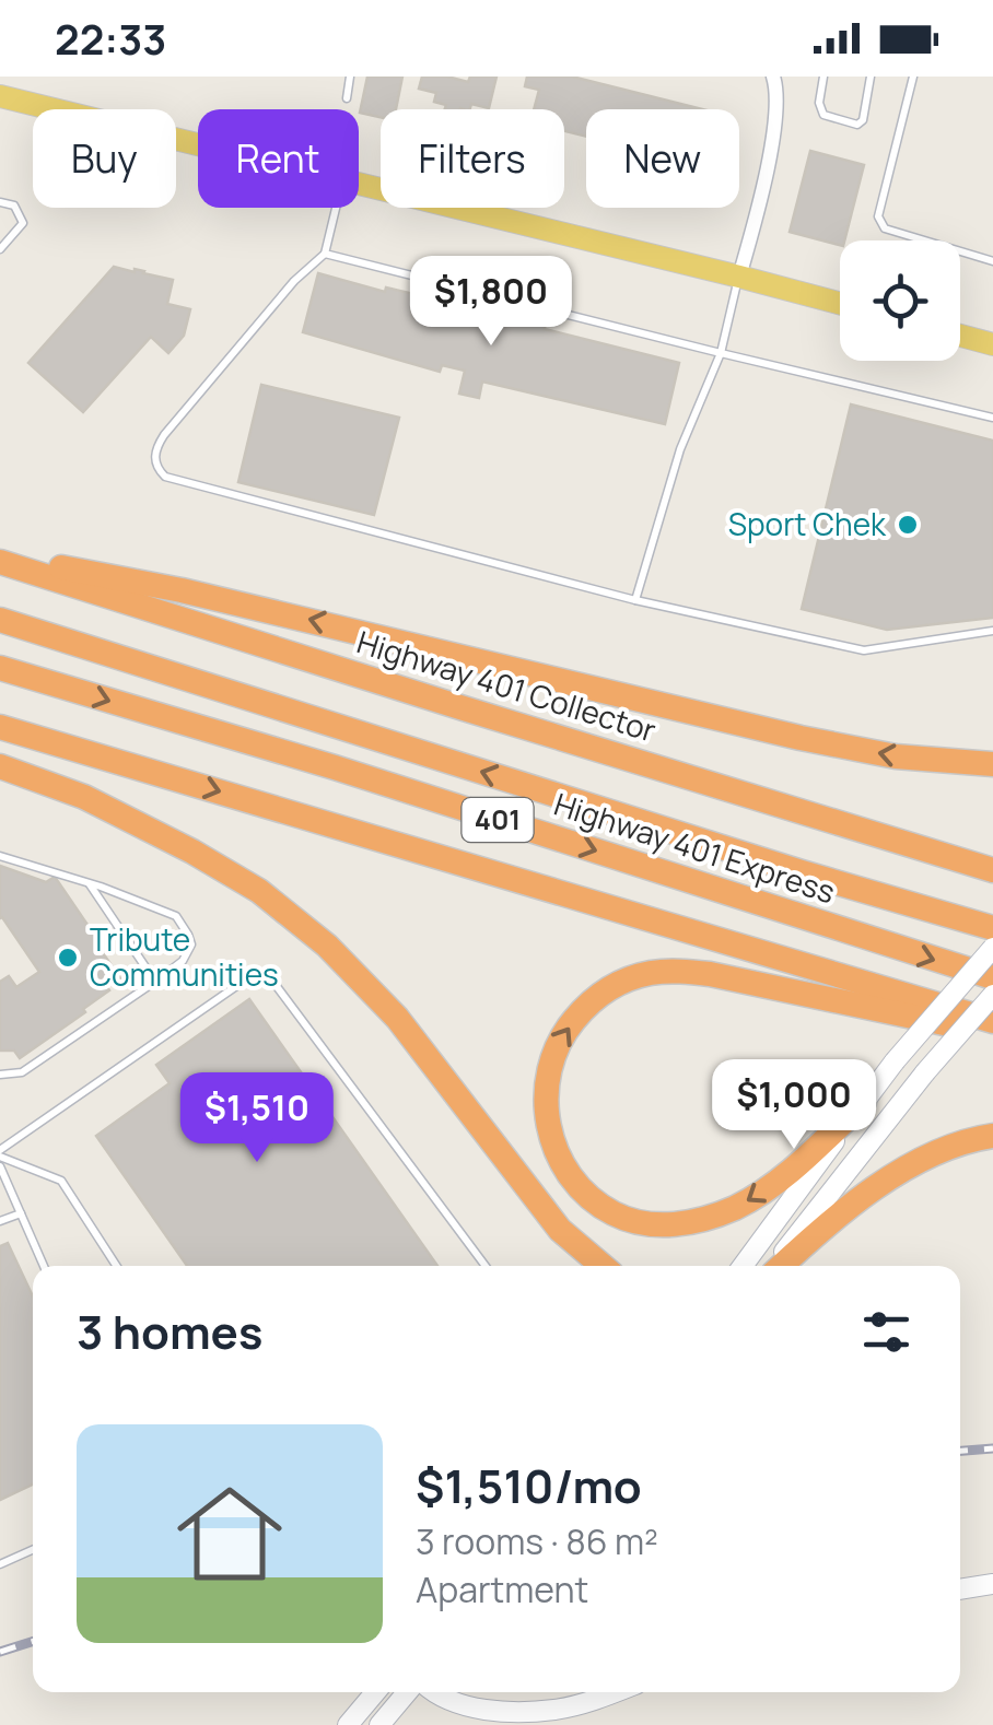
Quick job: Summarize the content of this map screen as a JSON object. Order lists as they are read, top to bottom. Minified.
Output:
{"streets":{"highway":["Highway 401 Collector","401","Highway 401 Express"]},"places":["Sport Chek","Tribute Communities"],"page":{"status":"22:33","chip":["Buy","Rent","Filters","New"],"price":["$1,800","$1,000","$1,510"],"heading":"3 homes","list":[{"name":"$1,510/mo","note":"3 rooms · 86 m² · Apartment"}]}}
